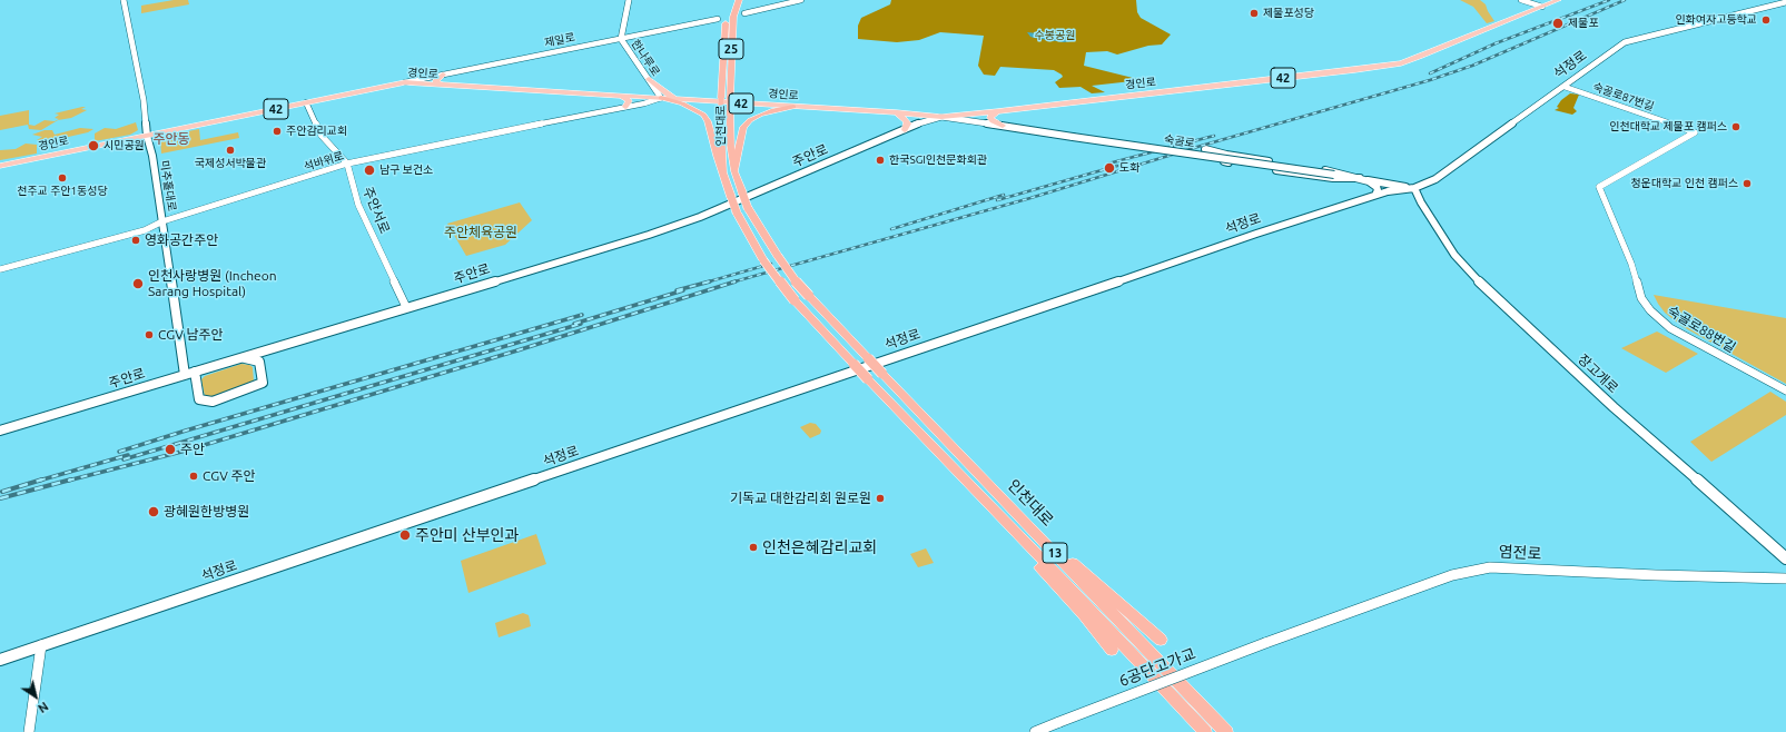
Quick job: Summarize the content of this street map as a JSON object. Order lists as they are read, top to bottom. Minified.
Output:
{"streets":{"highway":["25","인천대로","13"],"main road":["한나루로","석정로","경인로","42","숙골로","주안로","미추홀대로","장고개로"],"street":["제일로","숙골로87번길","석바위로","주안서로","숙골로88번길","염전로","6공단고가교"]},"crossings":[["제일로","한나루로"],["제일로","경인로"],["한나루로","경인로"],["한나루로","석바위로"],["석정로","숙골로87번길"],["석정로","숙골로"],["석정로","장고개로"],["경인로","숙골로"],["경인로","주안로"],["경인로","석바위로"],["경인로","미추홀대로"],["경인로","주안서로"],["숙골로87번길","숙골로88번길"],["인천대로","13"],["숙골로","주안로"],["숙골로","장고개로"],["주안로","미추홀대로"],["주안로","주안서로"],["석바위로","미추홀대로"],["석바위로","주안서로"],["염전로","6공단고가교"]],"districts":["주안동"],"parks":["수봉공원","주안체육공원"],"places":["제물포성당","인화여자고등학교","제물포","인천대학교 제물포 캠퍼스","주안감리교회","시민공원","국제성서박물관","한국SGI인천문화회관","도화","남구 보건소","천주교 주안1동성당","청운대학교 인천 캠퍼스","영화공간주안","인천사랑병원 (Incheon Sarang Hospital)","CGV 남주안","주안","CGV 주안","기독교 대한감리회 원로원","광혜원한방병원","주안미 산부인과","인천은혜감리교회"],"north":"bottom right"}
